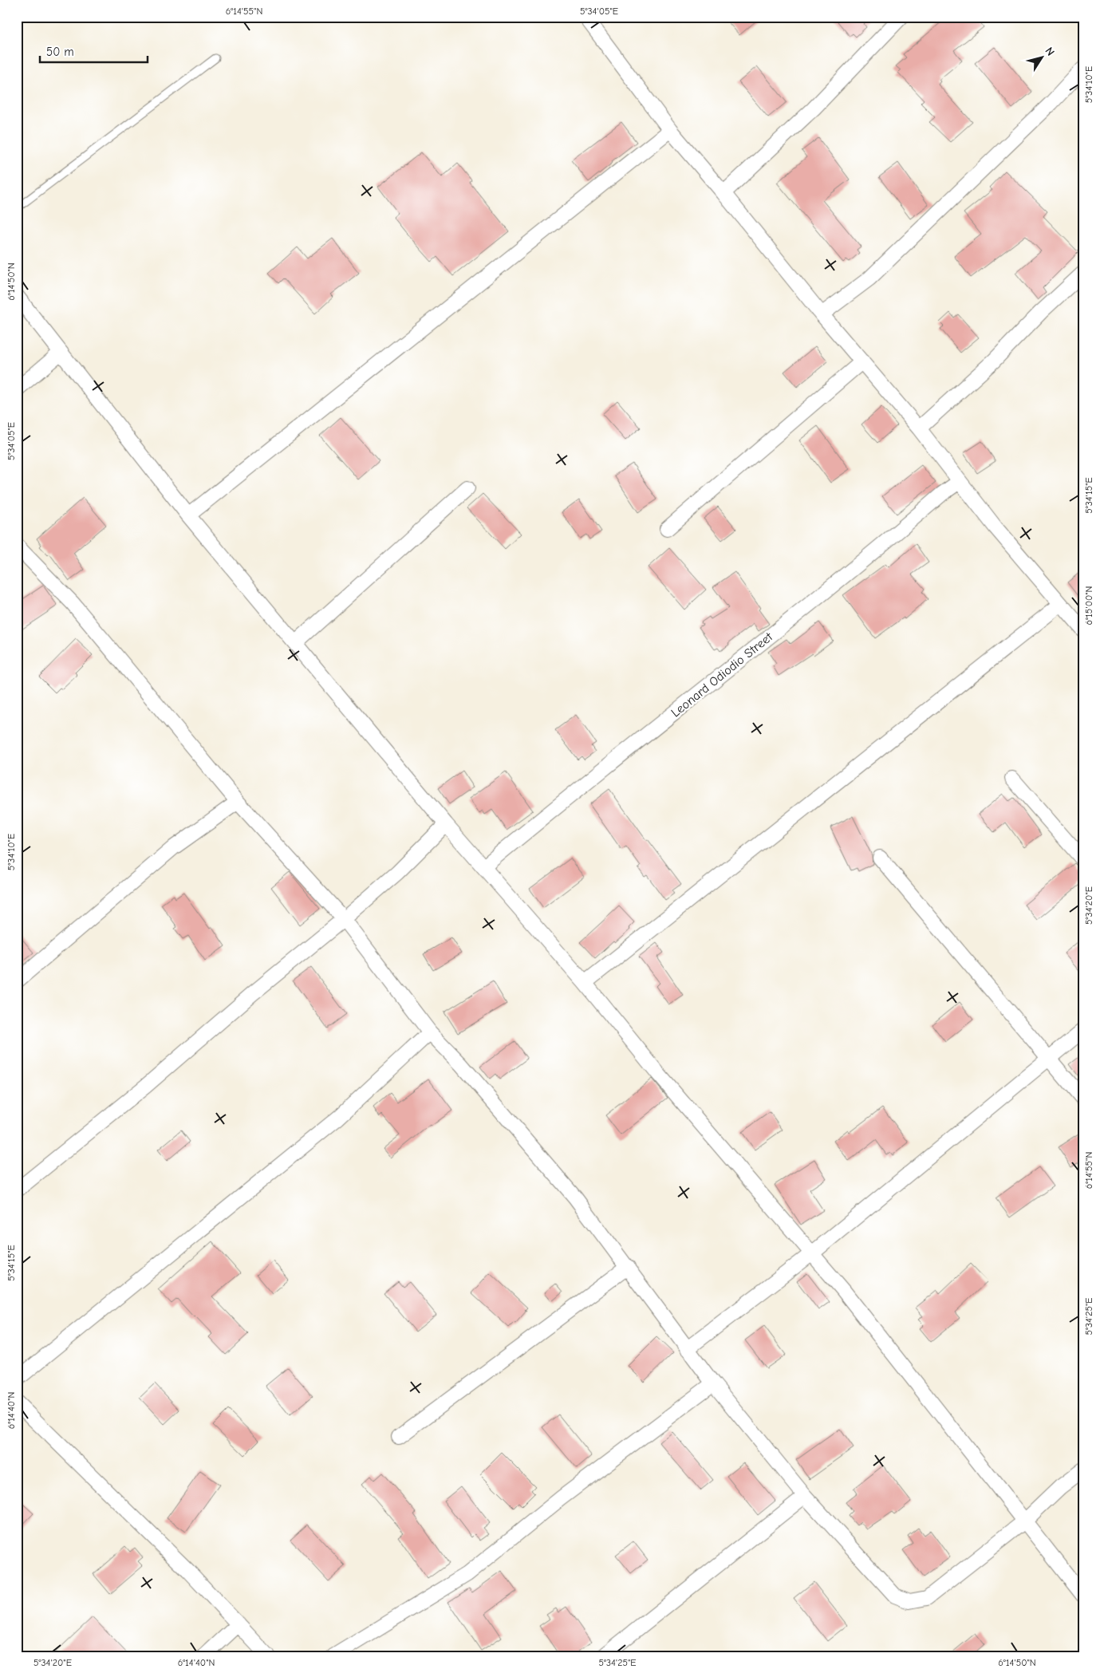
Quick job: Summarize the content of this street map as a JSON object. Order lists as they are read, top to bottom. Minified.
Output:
{"streets":{"street":["Leonard Odiodio Street"]},"scale_bar":"50 m","north":"top right","coordinates":["6°14'55\"N","5°34'05\"E","5°34'10\"E","6°14'50\"N","5°34'15\"E","6°15'00\"N","5°34'20\"E","5°34'25\"E","6°14'40\"N"]}
